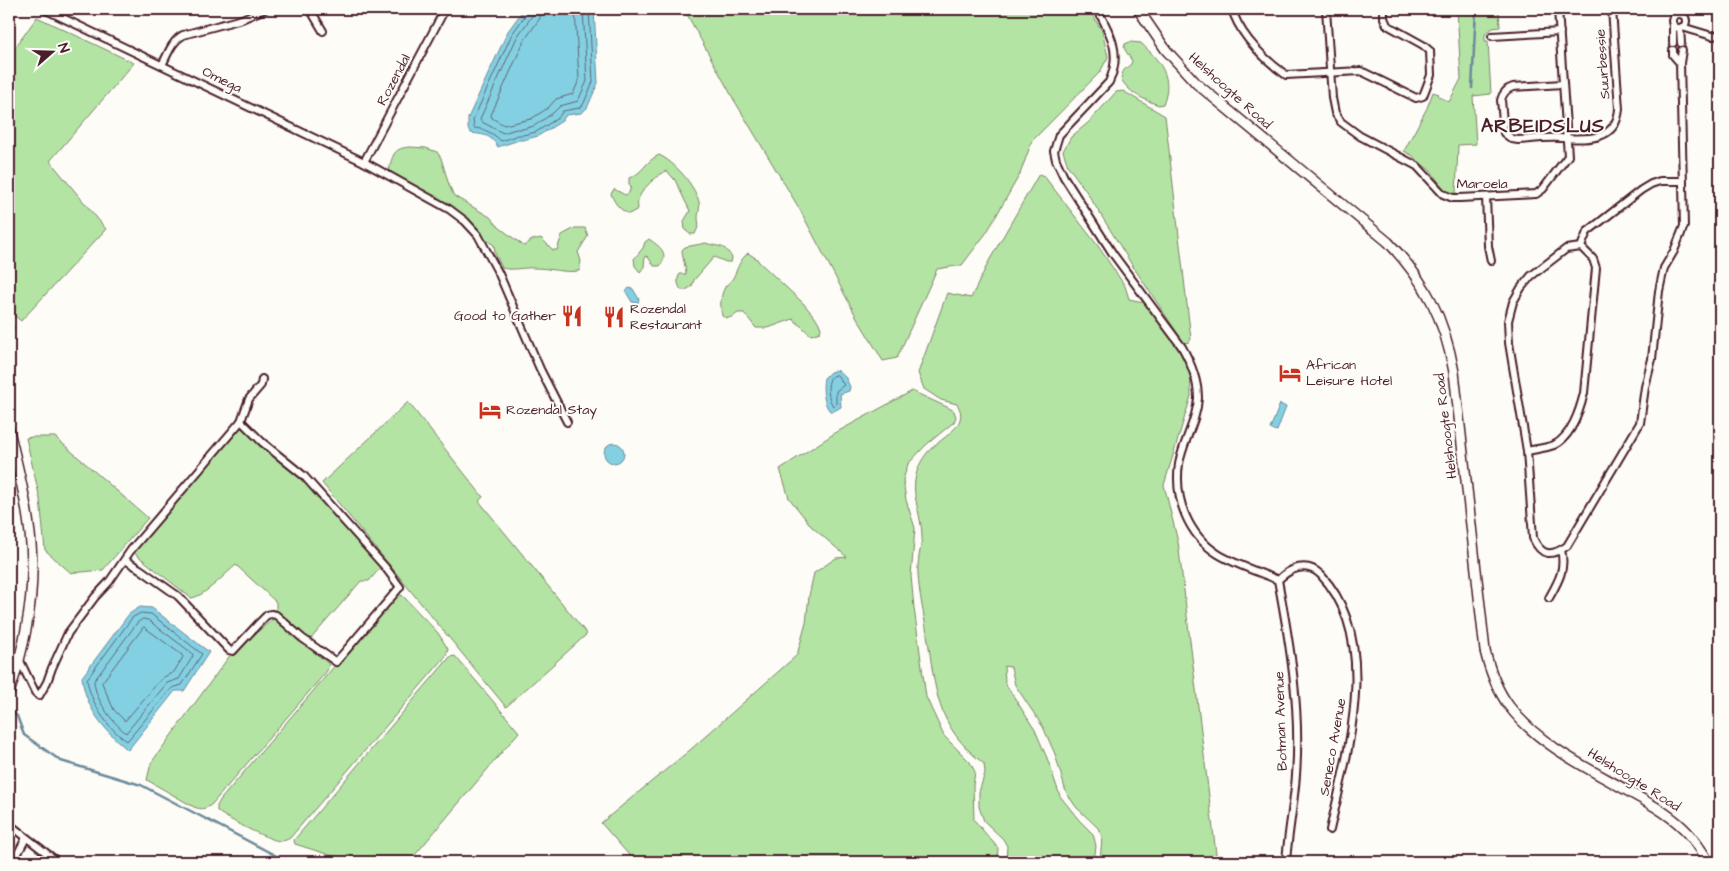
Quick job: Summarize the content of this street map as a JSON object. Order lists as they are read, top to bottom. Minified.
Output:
{"streets":{"main road":["Helshoogte Road"],"street":["Suurbessie","Omega","Rozendal","Maroela","Botman Avenue","Seneco Avenue"]},"crossings":[["Suurbessie","Maroela"],["Omega","Rozendal"],["Botman Avenue","Seneco Avenue"]],"districts":["ARBEIDSLUS"],"places":{"restaurant":["Good to Gather","Rozendal Restaurant"],"hotel":["African Leisure Hotel","Rozendal Stay"]},"north":"right"}
